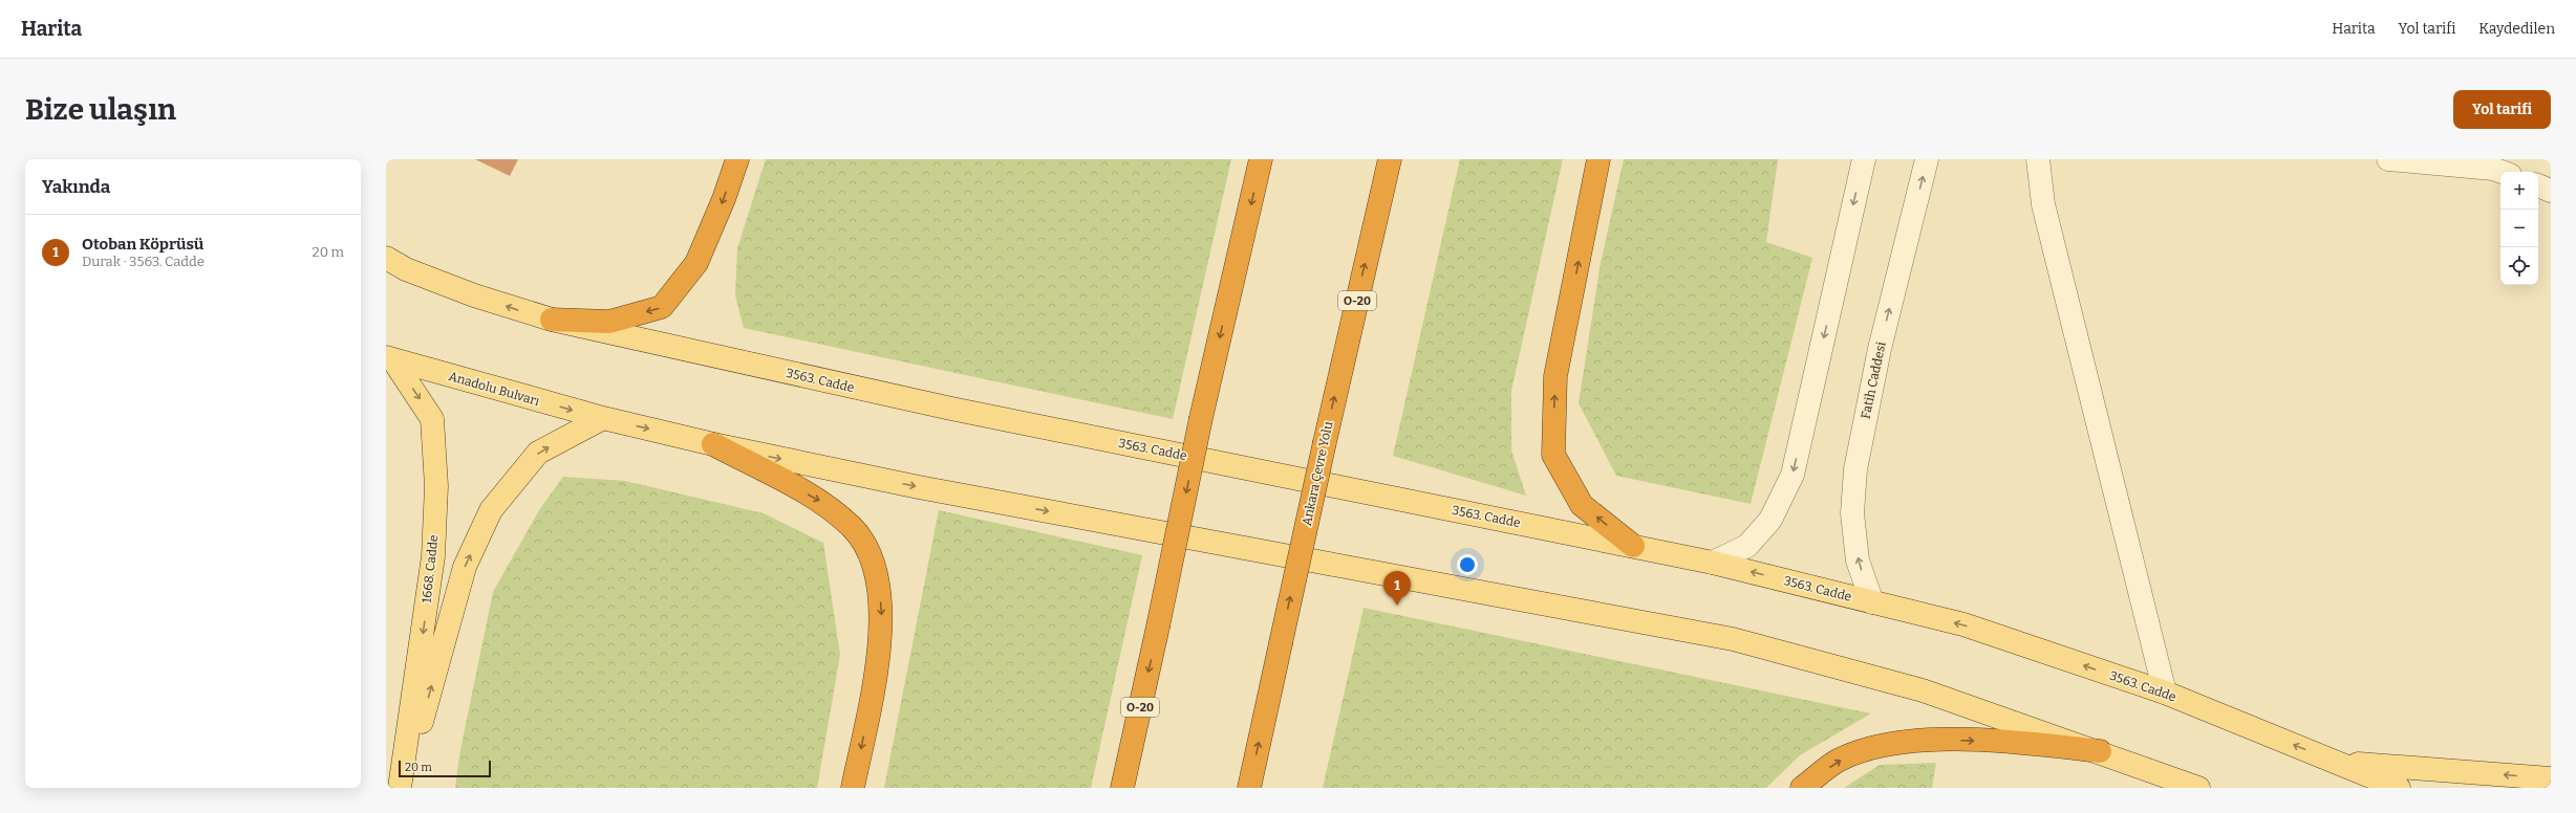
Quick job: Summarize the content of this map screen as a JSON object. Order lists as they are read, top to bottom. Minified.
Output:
{"streets":{"highway":["O-20","Ankara Çevre Yolu"],"main road":["3563. Cadde","Anadolu Bulvarı","1668. Cadde"],"street":["Fatih Caddesi"]},"crossings":[["3563. Cadde","Fatih Caddesi"],["Anadolu Bulvarı","1668. Cadde"]],"one_way":["1668. Cadde"],"scale_bar":"20 m","page":{"header":"Harita","nav":["Harita","Yol tarifi","Kaydedilen"],"buttons":"Yol tarifi","title":"Bize ulaşın","heading":"Yakında","map_buttons":["+","−"],"list":[{"mark":"1","name":"Otoban Köprüsü","note":"Durak · 3563. Cadde","value":"20 m"}],"pins":"1","scale":"20 m"}}
